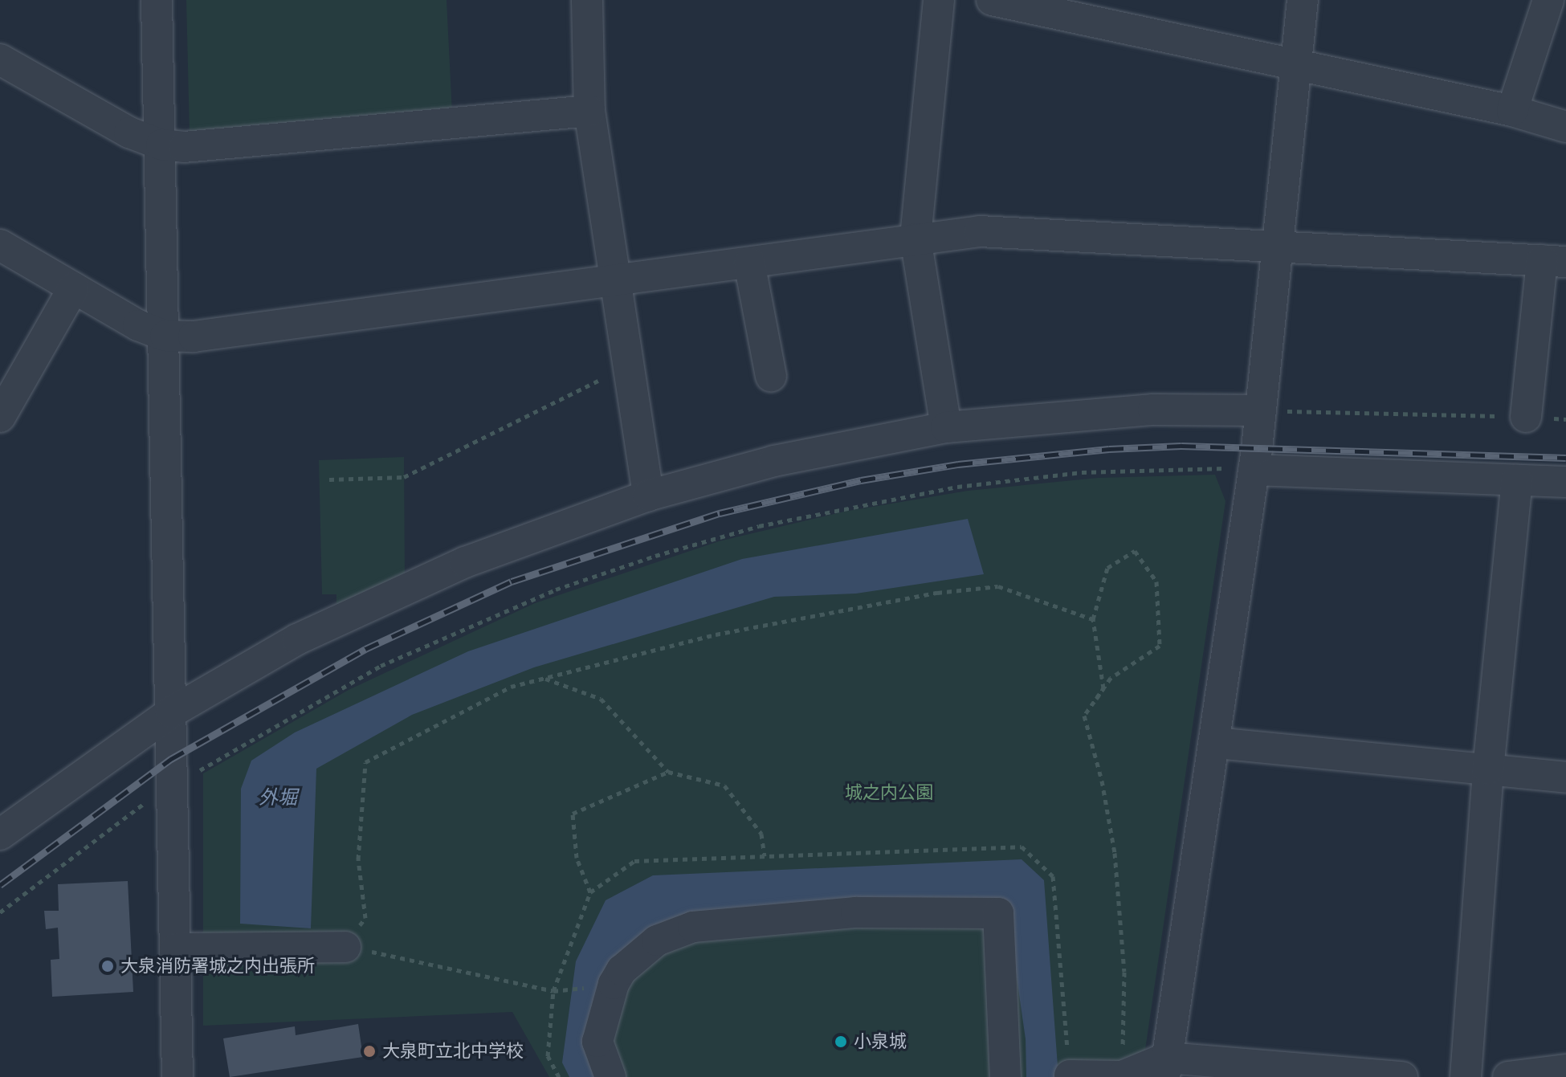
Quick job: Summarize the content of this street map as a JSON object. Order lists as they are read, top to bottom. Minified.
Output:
{"water":["外堀"],"parks":["城之内公園"],"places":["大泉消防署城之内出張所","小泉城","大泉町立北中学校"]}
